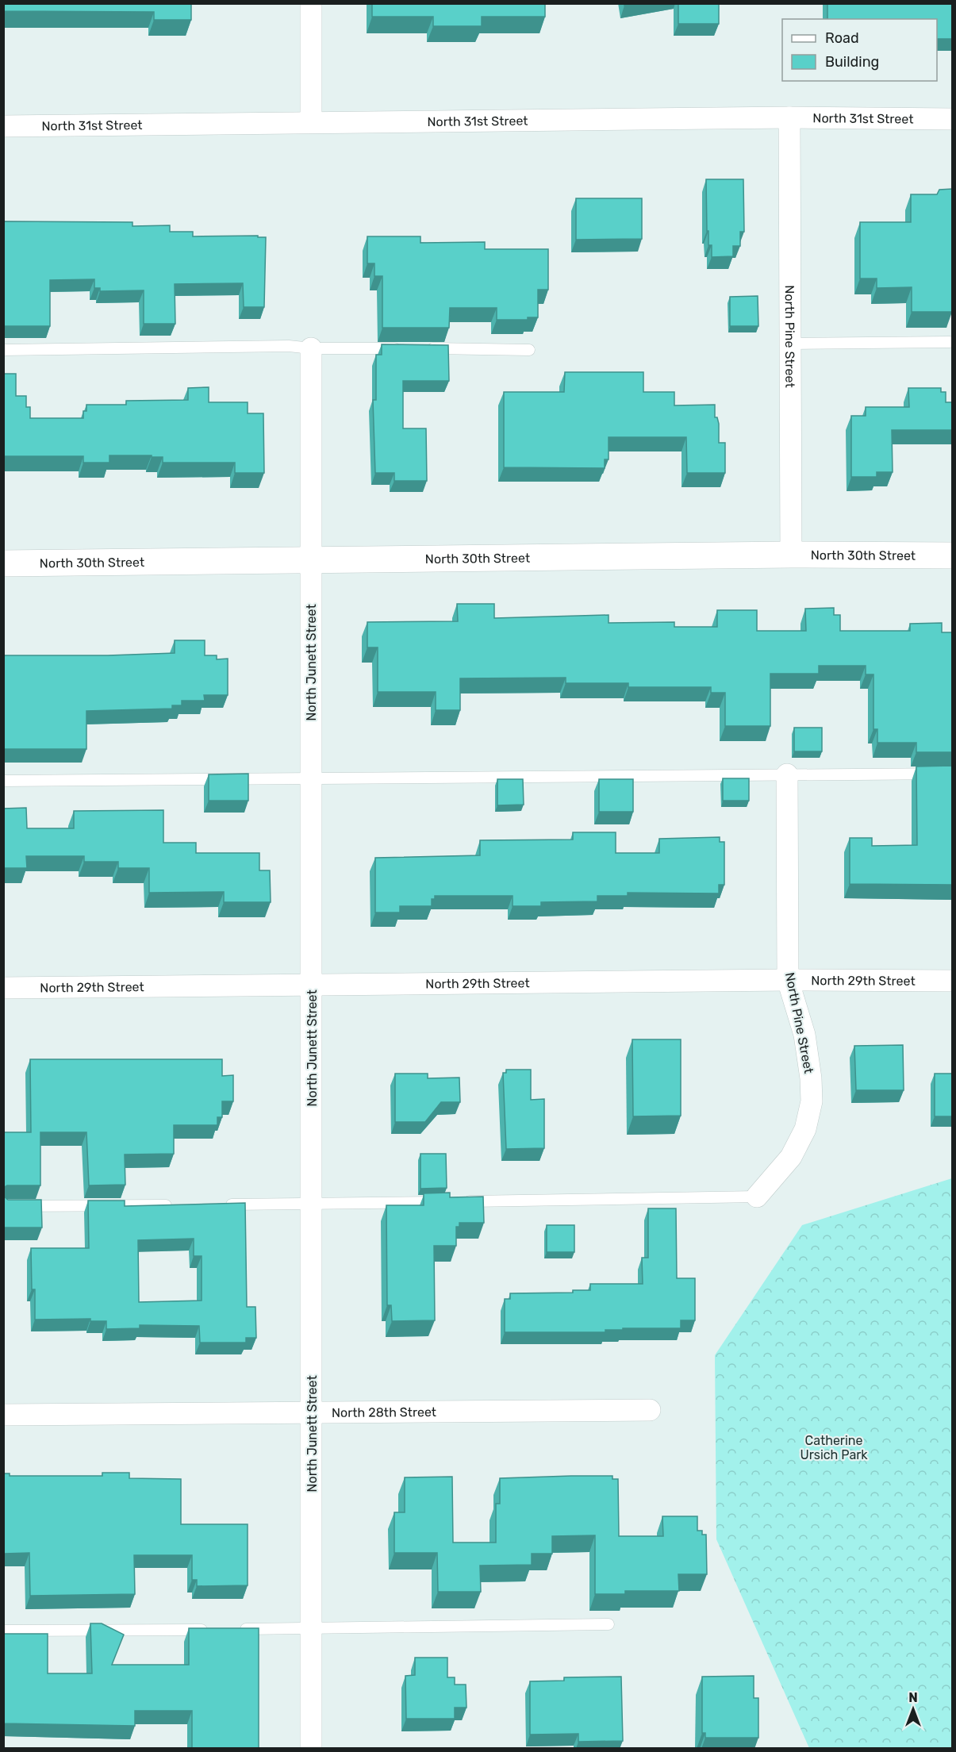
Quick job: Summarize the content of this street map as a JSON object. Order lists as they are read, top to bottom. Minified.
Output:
{"streets":{"main road":["North 30th Street"],"street":["North 31st Street","North Pine Street","North Junett Street","North 29th Street","North 28th Street"]},"crossings":[["North 31st Street","North Pine Street"],["North Pine Street","North 30th Street"],["North Pine Street","North 29th Street"],["North 30th Street","North Junett Street"],["North Junett Street","North 29th Street"],["North Junett Street","North 28th Street"]],"parks":["Catherine Ursich Park"],"legend":["Road","Building"],"north":"top"}
